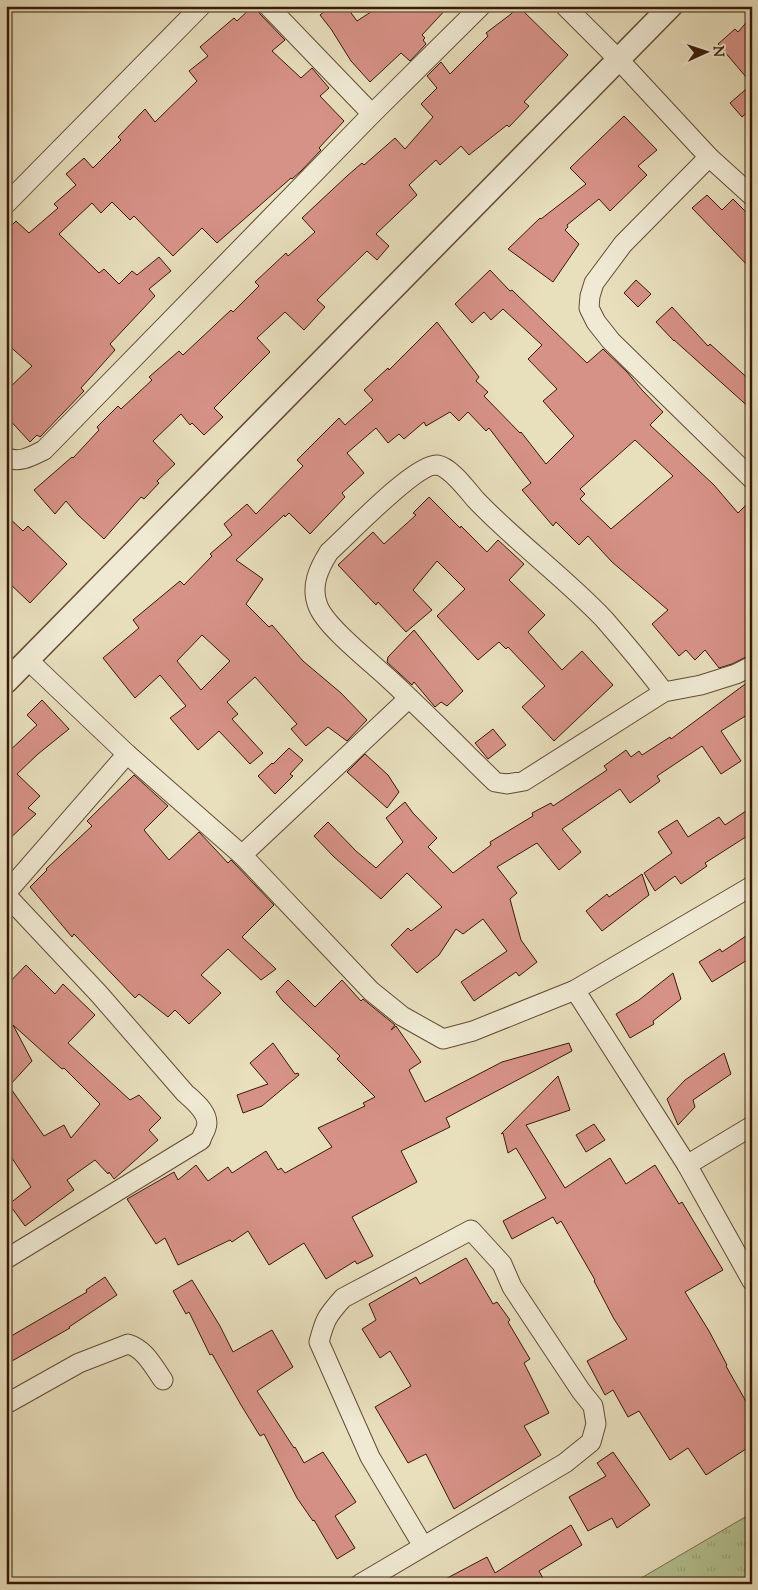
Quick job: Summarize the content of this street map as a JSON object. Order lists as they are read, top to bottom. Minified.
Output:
{"north":"right"}
